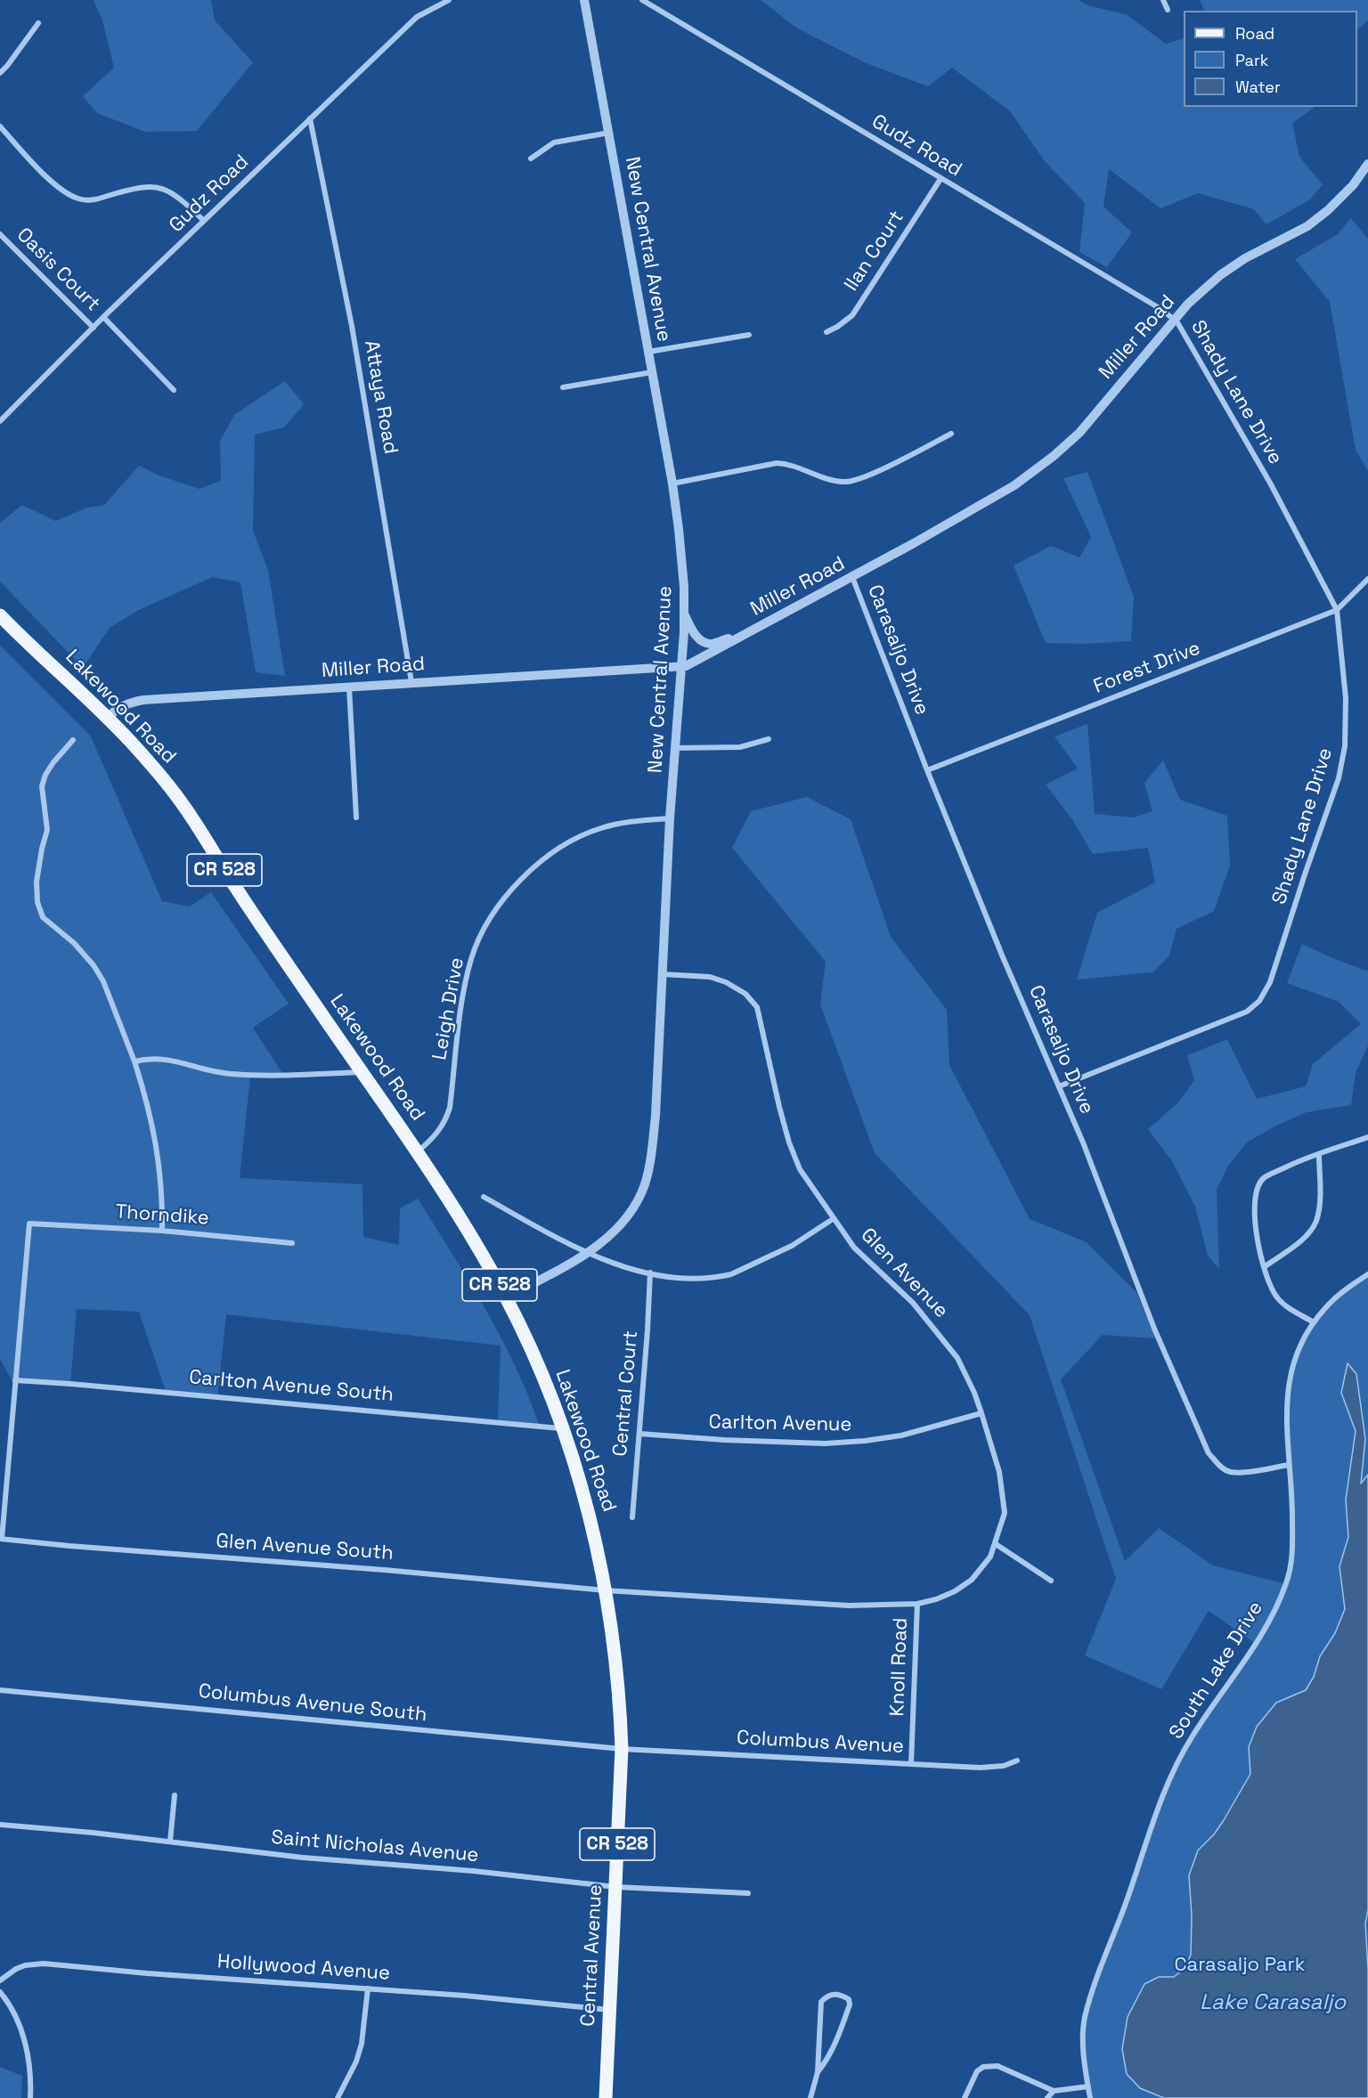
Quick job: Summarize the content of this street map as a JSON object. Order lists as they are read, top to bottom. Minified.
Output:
{"streets":{"main road":["Lakewood Road","CR 528","Central Avenue"],"street":["Gudz Road","New Central Avenue","Ilan Court","Oasis Court","Miller Road","Shady Lane Drive","Attaya Road","Carasaljo Drive","Forest Drive","Leigh Drive","Thorndike","Glen Avenue","Carlton Avenue South","Central Court","Carlton Avenue","Glen Avenue South","Knoll Road","South Lake Drive","Columbus Avenue South","Columbus Avenue","Saint Nicholas Avenue","Hollywood Avenue"]},"crossings":[["Gudz Road","Ilan Court"],["Gudz Road","Oasis Court"],["Gudz Road","Miller Road"],["Gudz Road","Shady Lane Drive"],["Gudz Road","Attaya Road"],["New Central Avenue","Miller Road"],["New Central Avenue","Lakewood Road"],["New Central Avenue","Leigh Drive"],["New Central Avenue","Glen Avenue"],["Miller Road","Shady Lane Drive"],["Miller Road","Attaya Road"],["Miller Road","Carasaljo Drive"],["Miller Road","Lakewood Road"],["Shady Lane Drive","Carasaljo Drive"],["Shady Lane Drive","Forest Drive"],["Carasaljo Drive","Forest Drive"],["Carasaljo Drive","South Lake Drive"],["Lakewood Road","Leigh Drive"],["Lakewood Road","Glen Avenue"],["Lakewood Road","Carlton Avenue South"],["Lakewood Road","Glen Avenue South"],["Lakewood Road","Central Avenue"],["Thorndike","Carlton Avenue South"],["Glen Avenue","Carlton Avenue"],["Glen Avenue","Glen Avenue South"],["Glen Avenue","Knoll Road"],["Glen Avenue","Central Avenue"],["Central Court","Carlton Avenue"],["Glen Avenue South","Central Avenue"],["Knoll Road","Columbus Avenue"],["Columbus Avenue South","Columbus Avenue"],["Columbus Avenue South","Central Avenue"],["Columbus Avenue","Central Avenue"],["Saint Nicholas Avenue","Central Avenue"],["Central Avenue","Hollywood Avenue"]],"water":["Lake Carasaljo"],"parks":["Carasaljo Park"],"legend":["Road","Park","Water"]}
